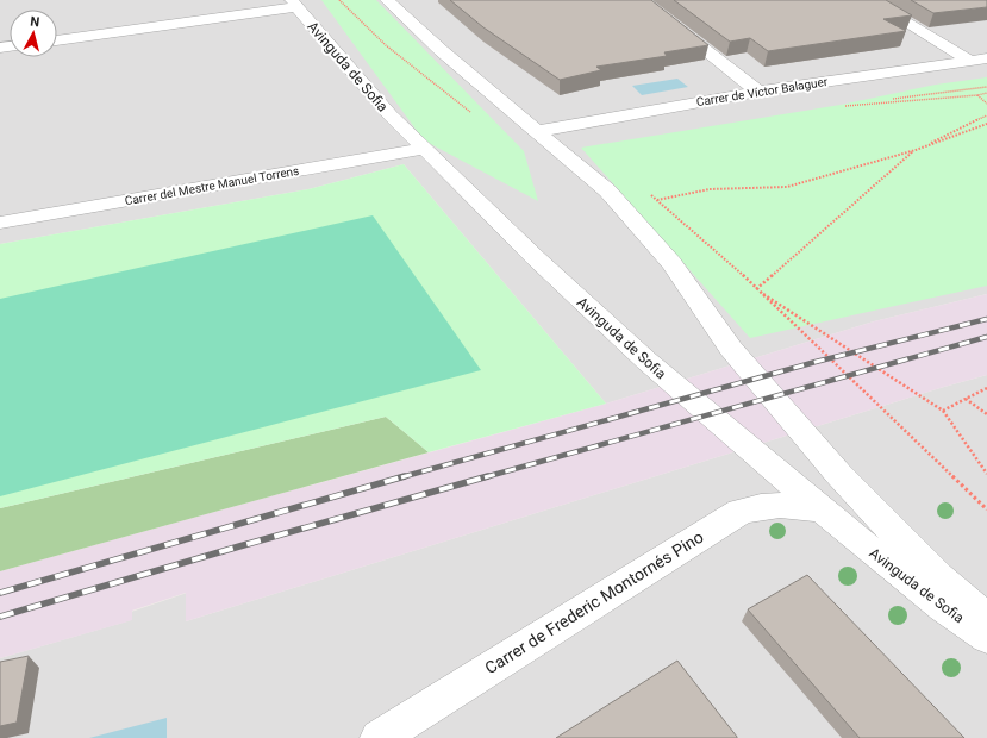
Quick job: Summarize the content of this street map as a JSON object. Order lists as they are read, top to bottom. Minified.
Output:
{"streets":{"street":["Avinguda de Sofia","Carrer de Víctor Balaguer","Carrer del Mestre Manuel Torrens","Carrer de Frederic Montornés Pino"]},"crossings":[["Avinguda de Sofia","Carrer de Víctor Balaguer"],["Avinguda de Sofia","Carrer del Mestre Manuel Torrens"],["Avinguda de Sofia","Carrer de Frederic Montornés Pino"]],"north":"top"}
